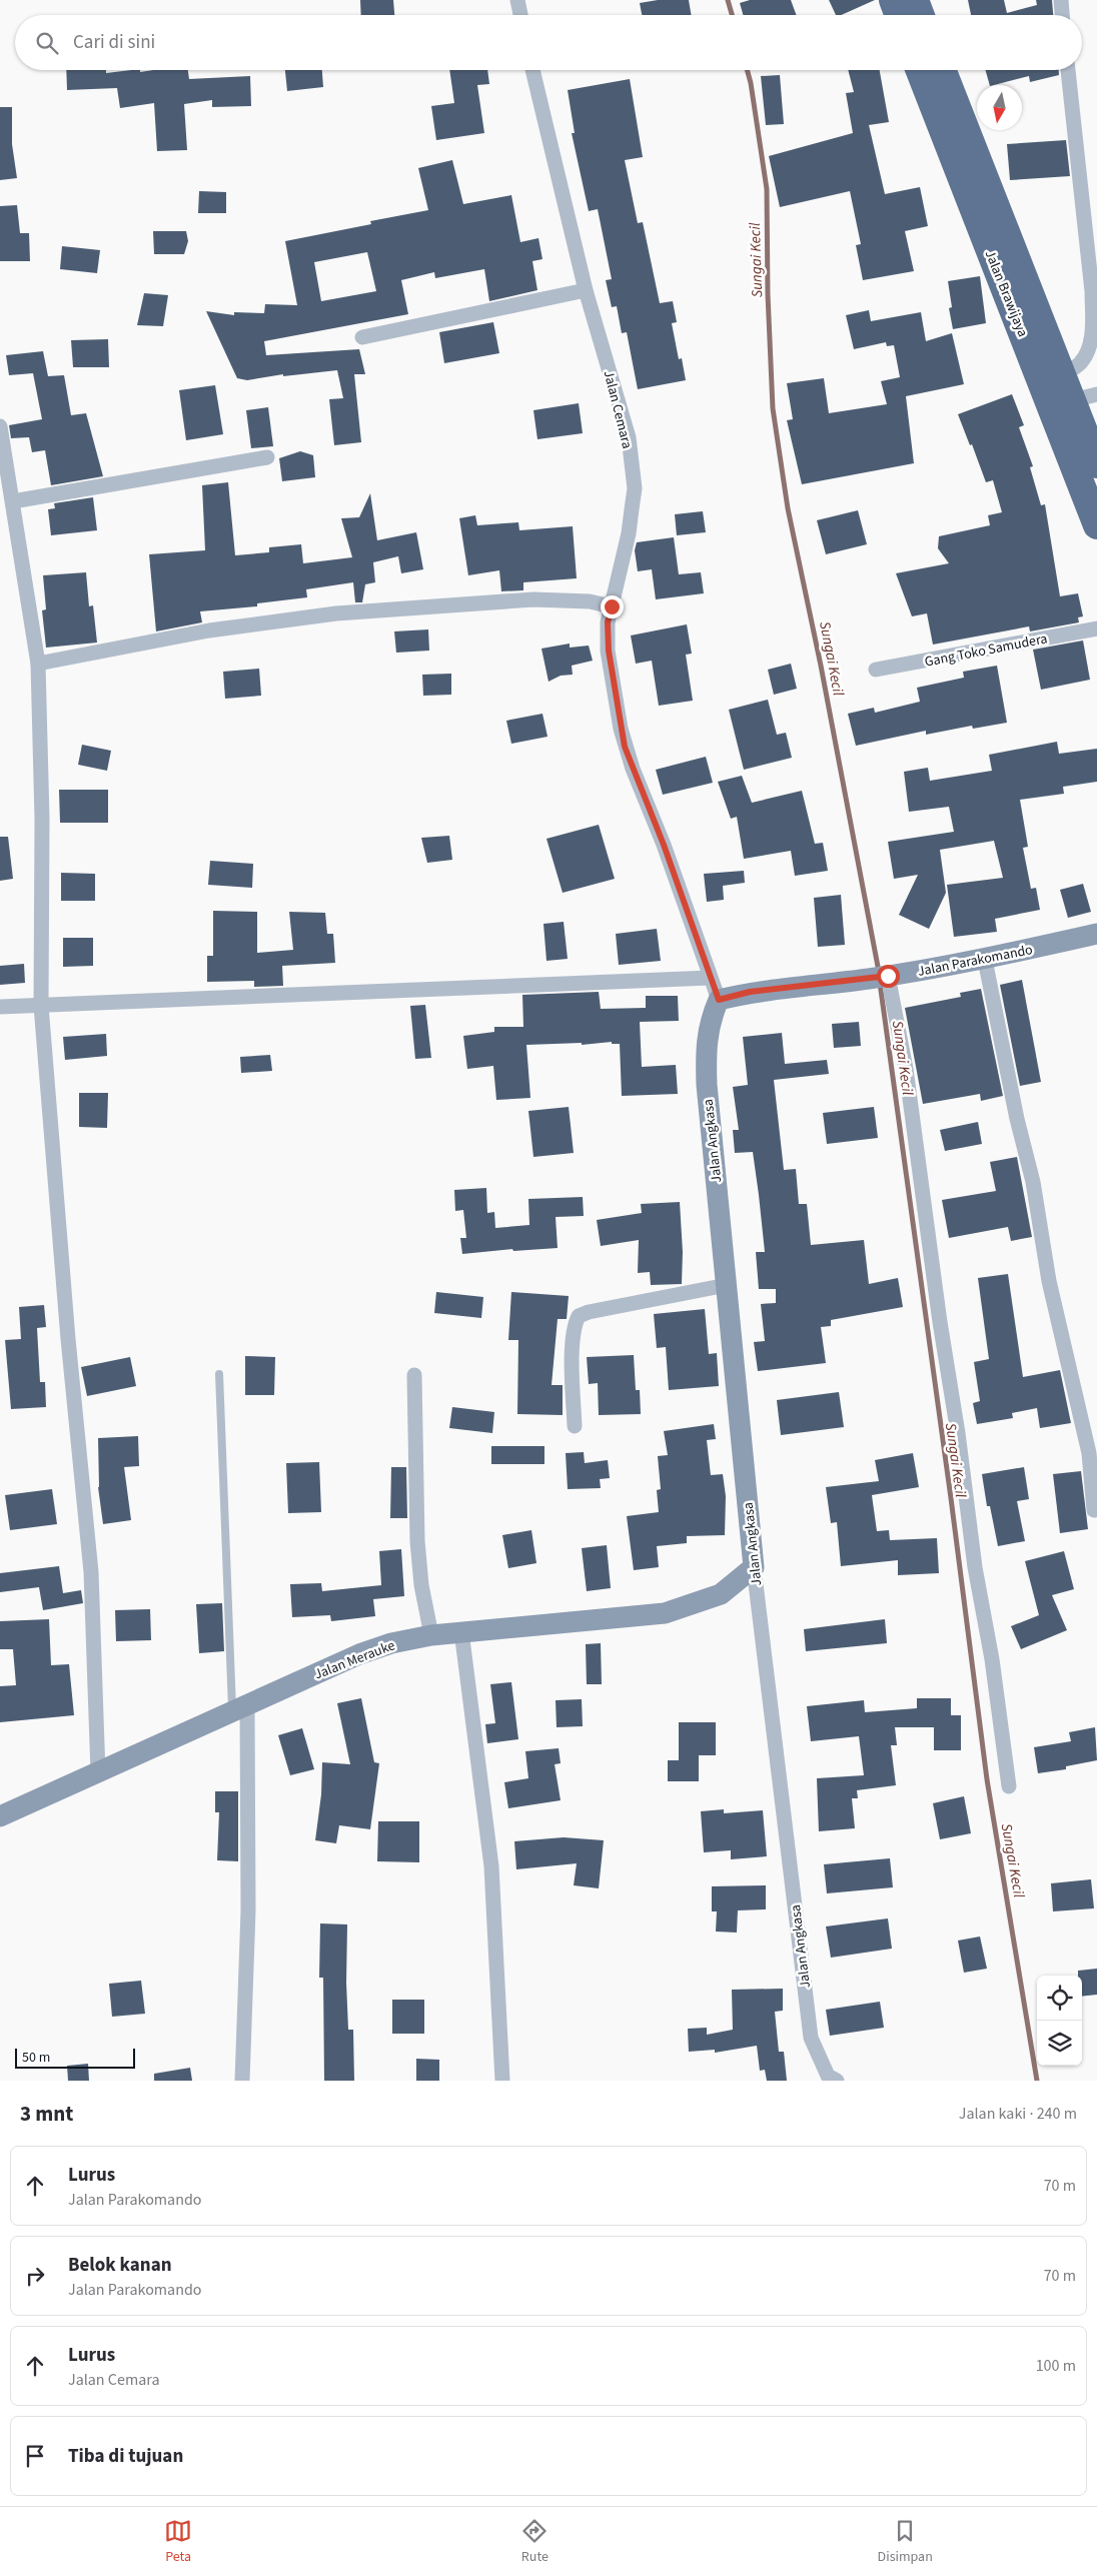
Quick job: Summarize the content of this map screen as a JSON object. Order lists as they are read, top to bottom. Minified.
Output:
{"streets":{"highway":["Jalan Brawijaya"],"street":["Jalan Cemara","Gang Toko Samudera","Jalan Parakomando","Jalan Angkasa","Jalan Merauke"]},"crossings":[["Jalan Parakomando","Jalan Angkasa"],["Jalan Angkasa","Jalan Merauke"]],"water":["Sungai Kecil"],"scale_bar":"50 m","north":"bottom","page":{"search":"Cari di sini","scale":"50 m","heading":["3 mnt","Jalan kaki · 240 m"],"list":[["Lurus","Jalan Parakomando","70 m"],["Belok kanan","Jalan Parakomando","70 m"],["Lurus","Jalan Cemara","100 m"],"Tiba di tujuan"],"nav":["Peta","Rute","Disimpan"]}}
